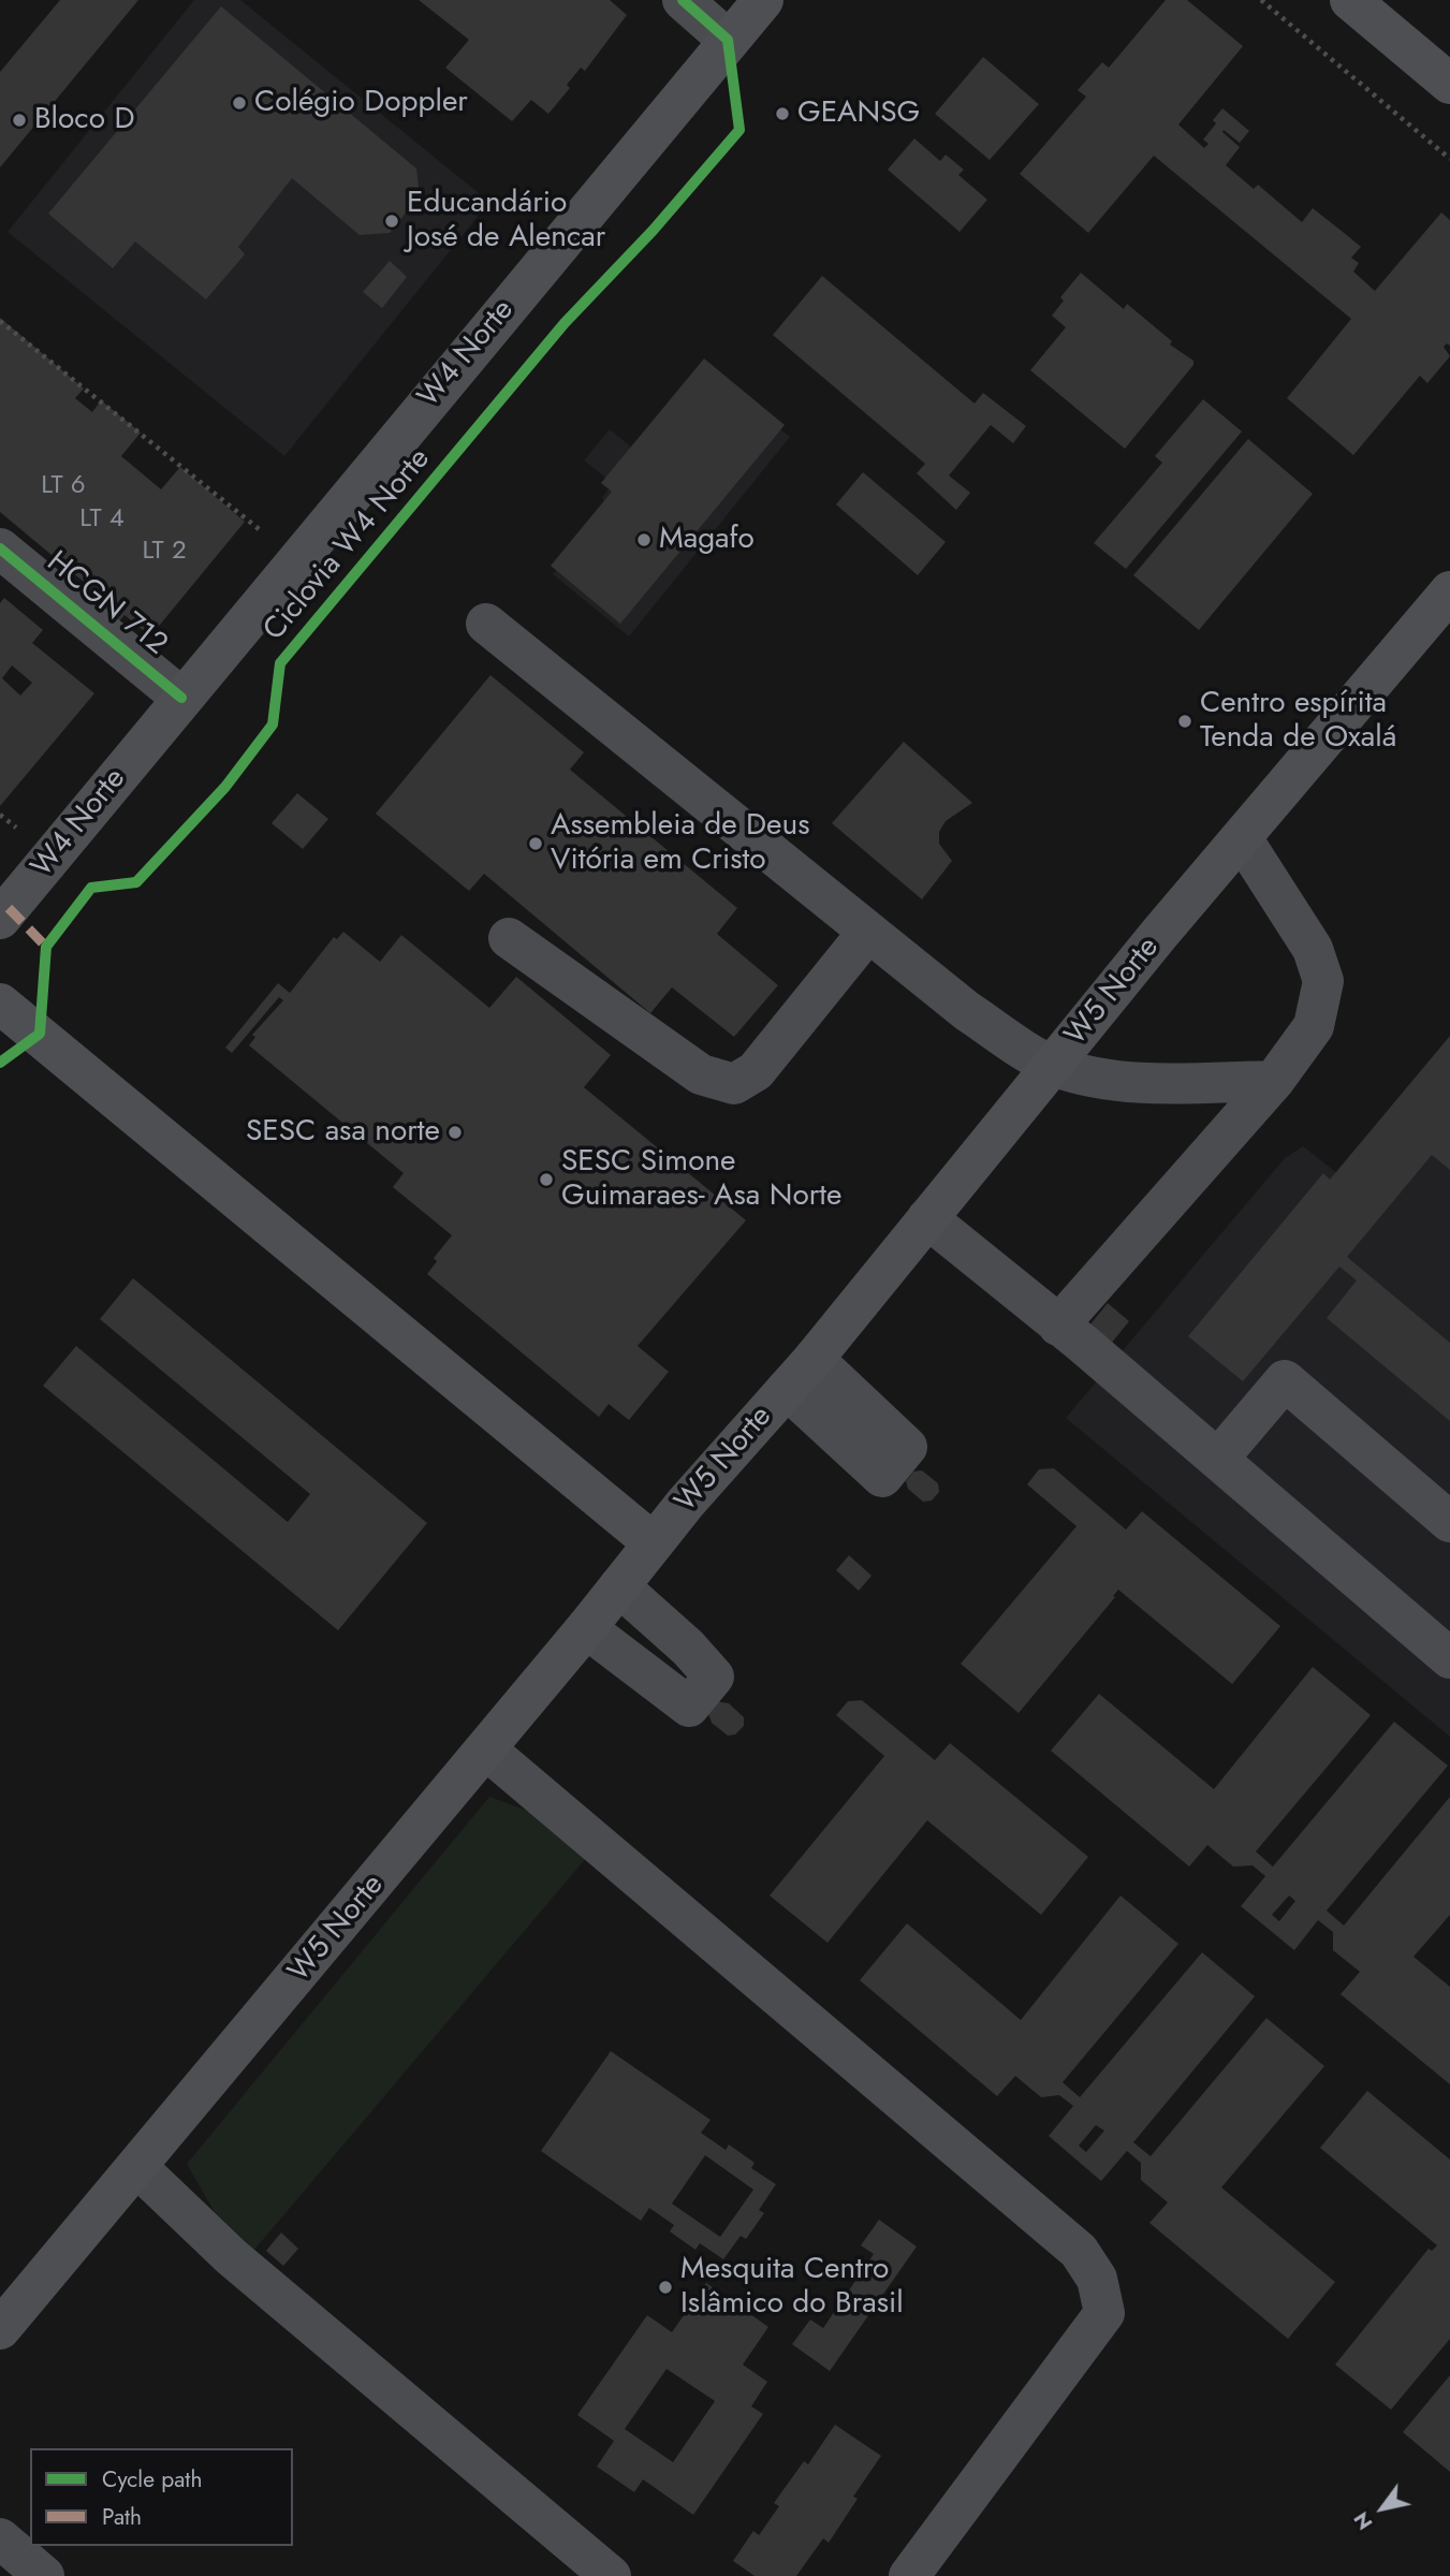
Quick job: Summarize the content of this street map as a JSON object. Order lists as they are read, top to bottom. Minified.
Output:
{"streets":{"main road":["W4 Norte","W5 Norte"],"street":["HCGN 712"],"cycle path":["Ciclovia W4 Norte"]},"crossings":[["W4 Norte","HCGN 712"]],"places":["Colégio Doppler","GEANSG","Bloco D","Educandário José de Alencar","Magafo","Centro espírita Tenda de Oxalá","Assembleia de Deus Vitória em Cristo","SESC asa norte","SESC Simone Guimaraes- Asa Norte","Mesquita Centro Islâmico do Brasil"],"house_numbers":["LT 6","LT 4","LT 2"],"legend":["Cycle path","Path"],"north":"bottom left"}
